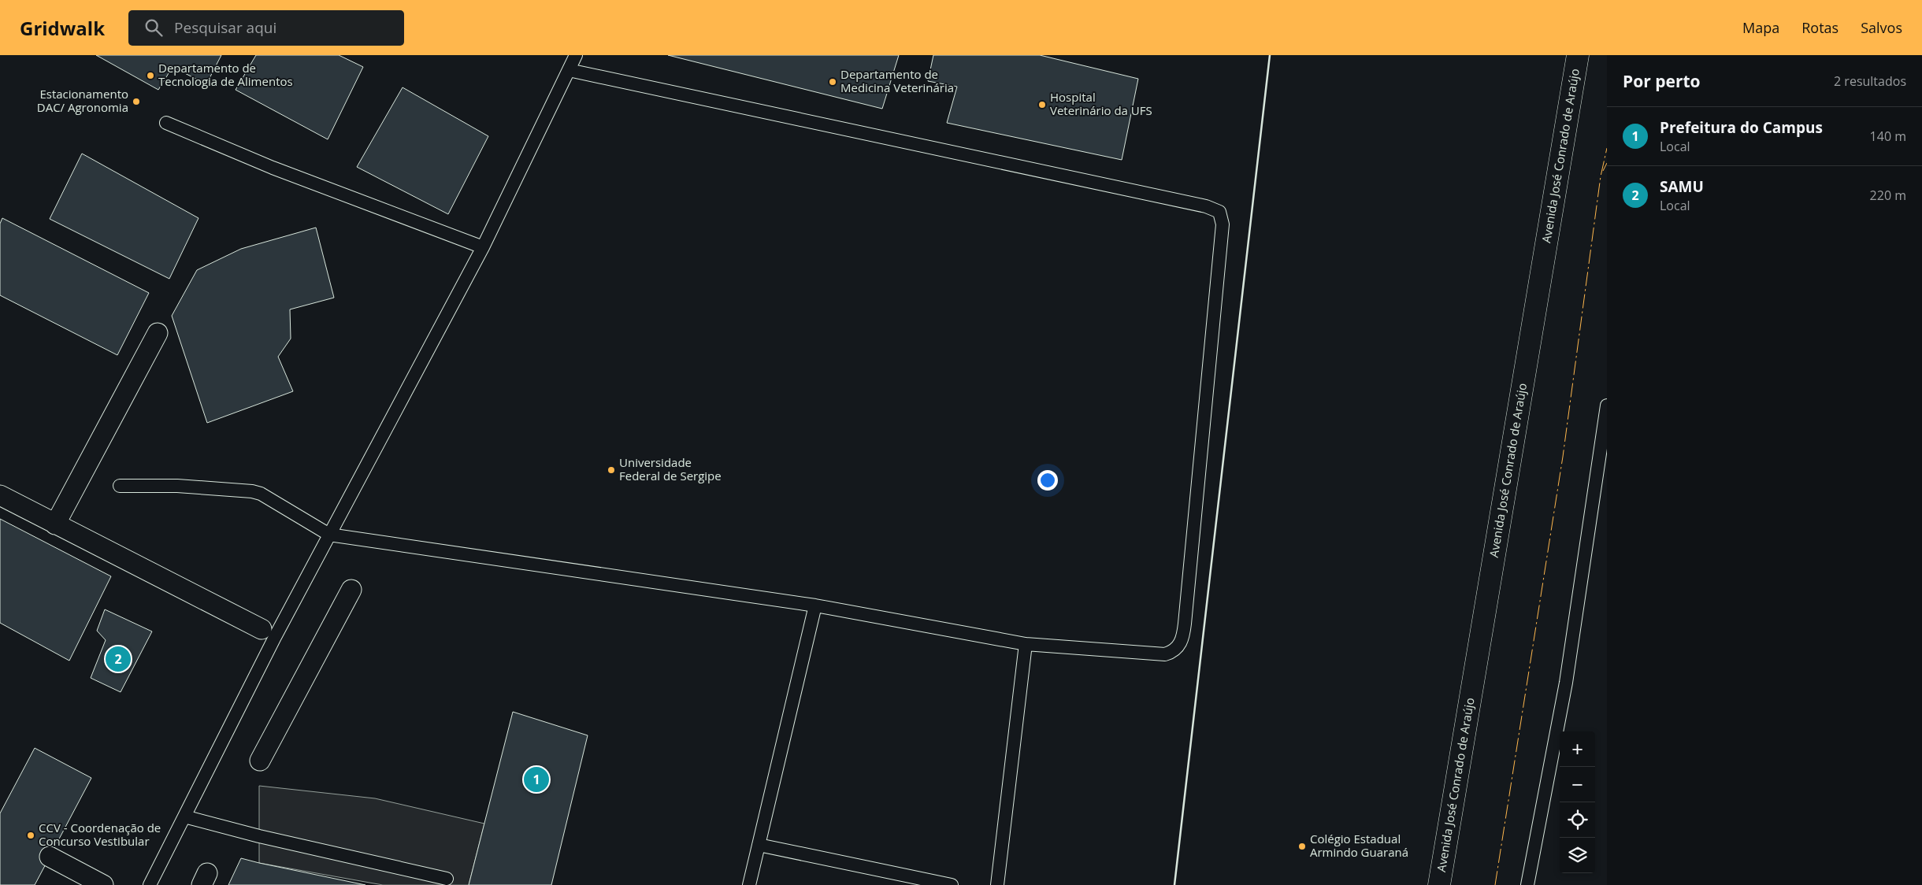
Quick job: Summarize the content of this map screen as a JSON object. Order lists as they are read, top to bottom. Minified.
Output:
{"streets":{"street":["Avenida José Conrado de Araújo"]},"places":["Departamento de Tecnologia de Alimentos","Departamento de Medicina Veterinária","Estacionamento DAC/ Agronomia","Hospital Veterinário da UFS","Universidade Federal de Sergipe","CCV - Coordenação de Concurso Vestibular","Colégio Estadual Armindo Guaraná"],"page":{"header":"Gridwalk","search":"Pesquisar aqui","nav":["Mapa","Rotas","Salvos"],"heading":["Por perto","2 resultados"],"list":[{"mark":"1","name":"Prefeitura do Campus","note":"Local","value":"140 m"},{"mark":"2","name":"SAMU","note":"Local","value":"220 m"}],"pins":["2","1"],"map_buttons":["+","−"]}}
